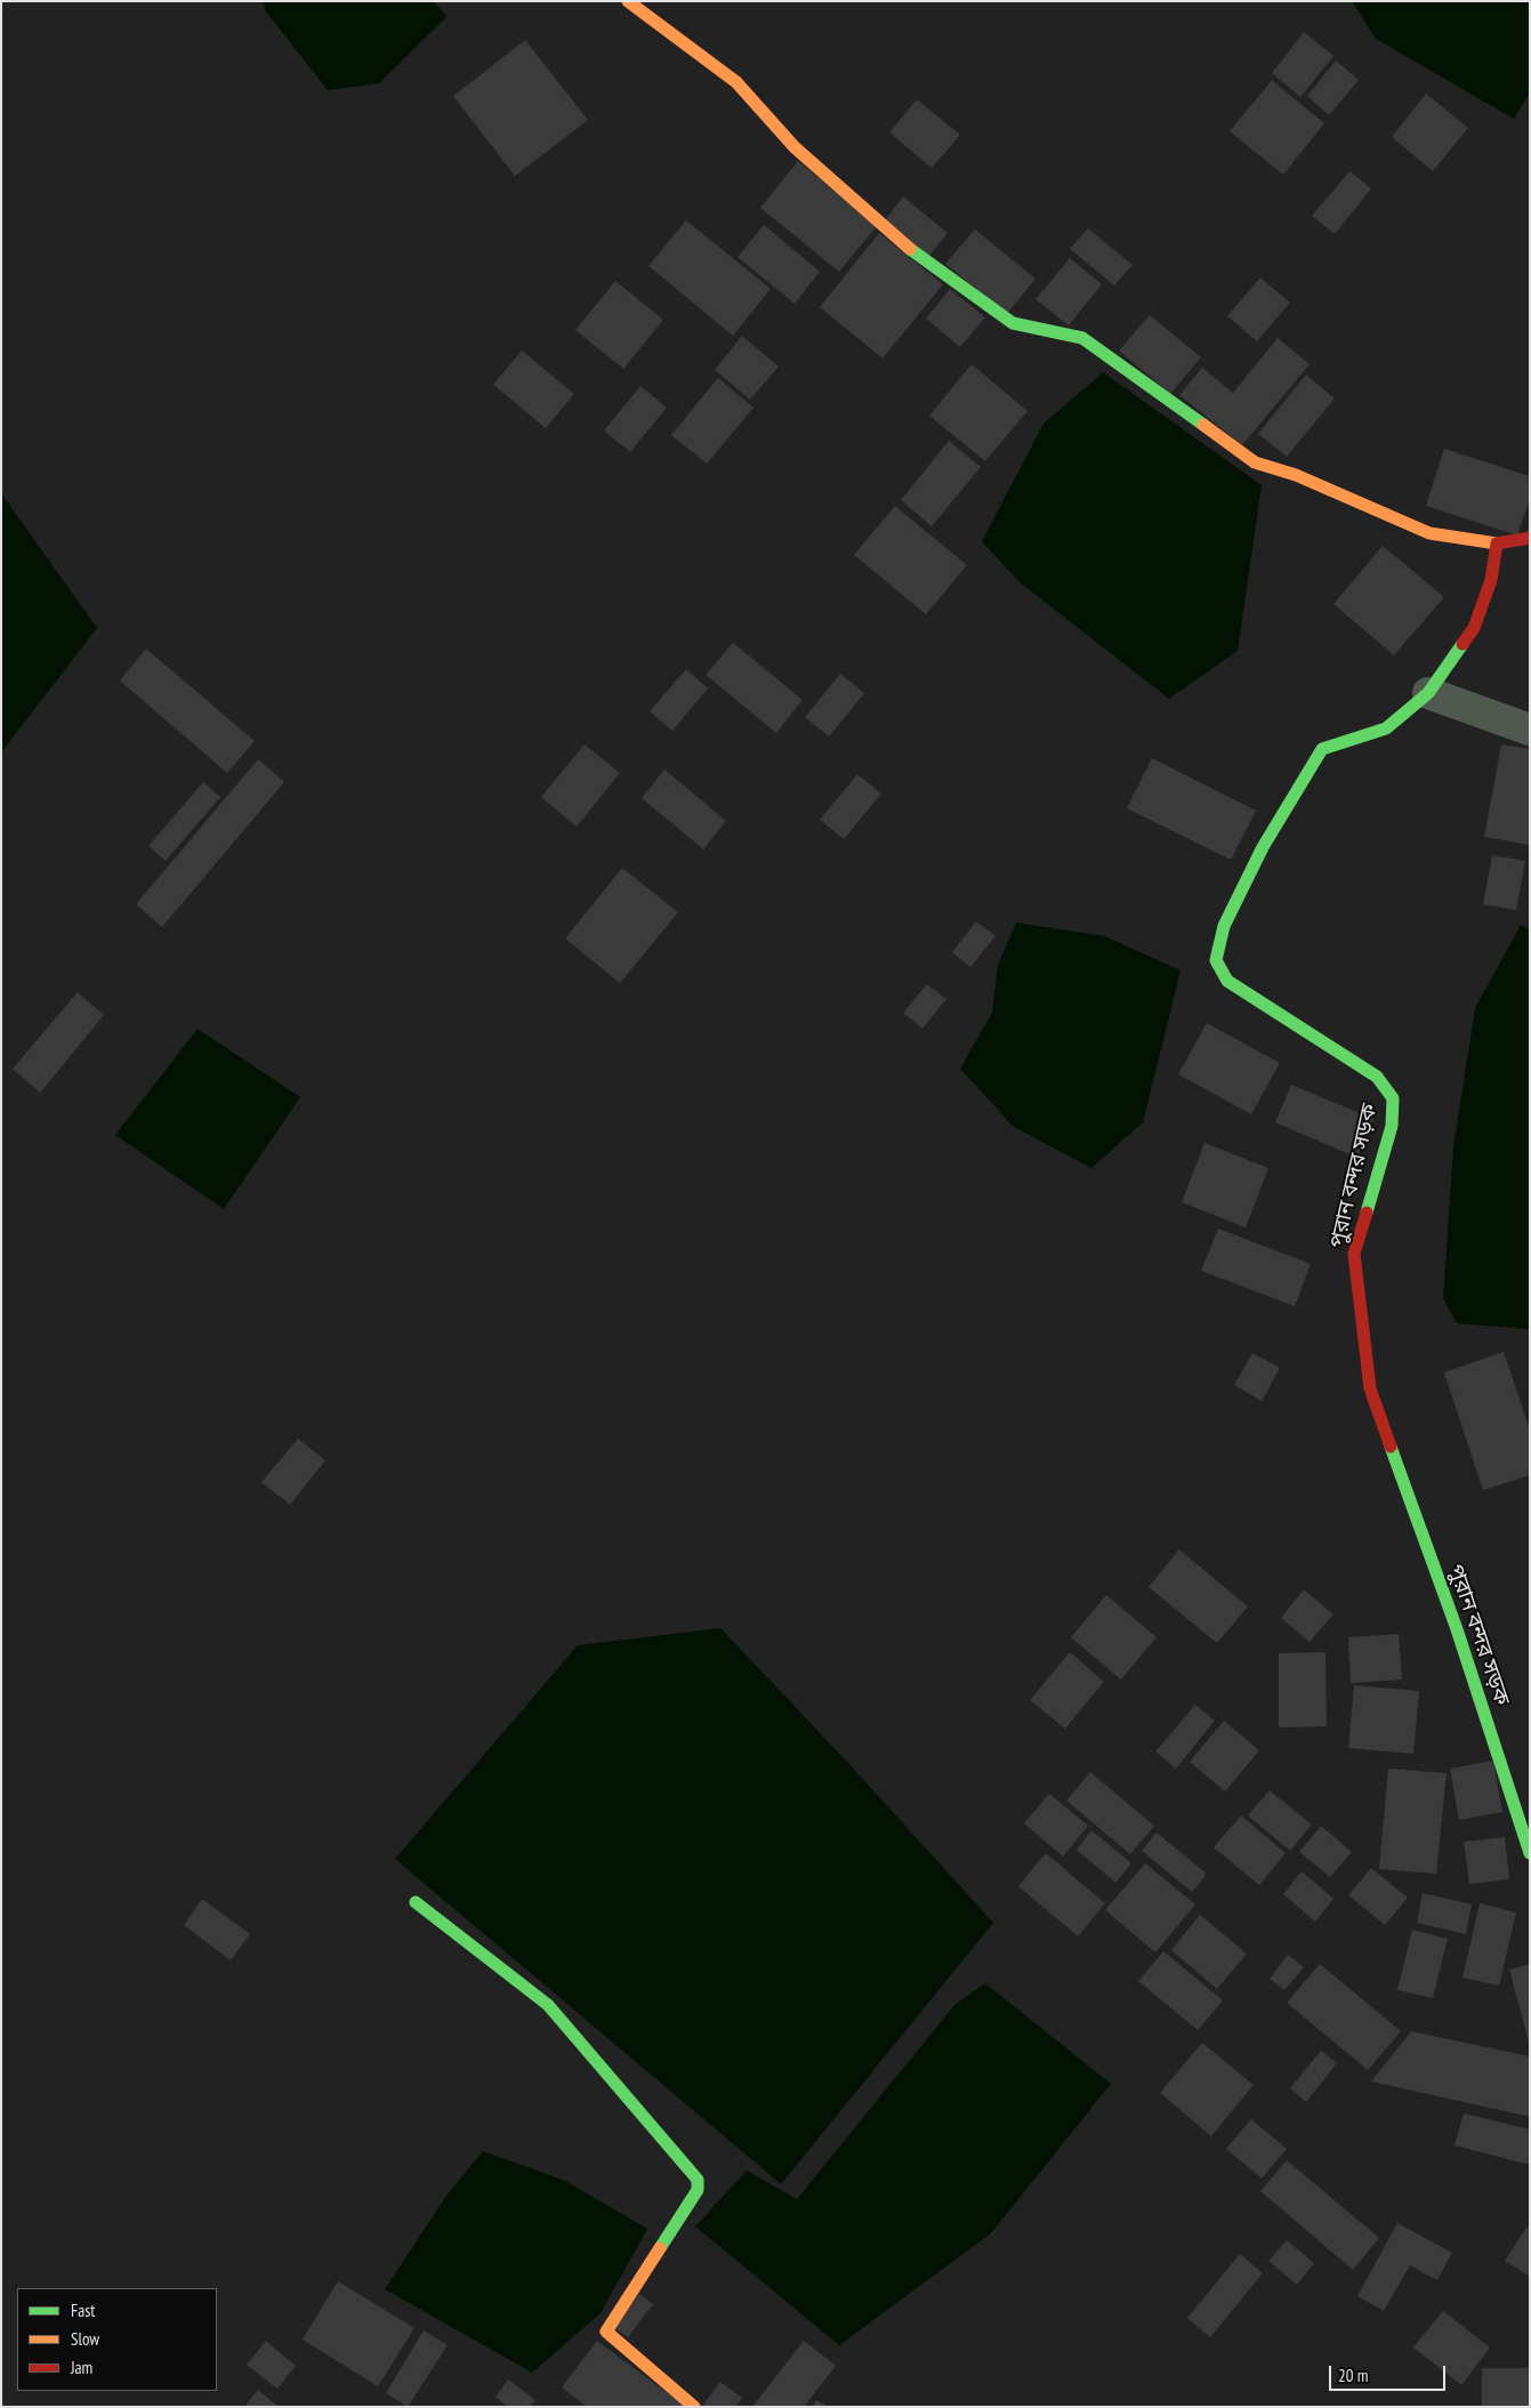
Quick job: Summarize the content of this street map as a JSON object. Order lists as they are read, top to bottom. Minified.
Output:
{"streets":{"street":["পুরান বন্দর সড়ক"]},"legend":["Fast","Slow","Jam"],"scale_bar":"20 m"}
